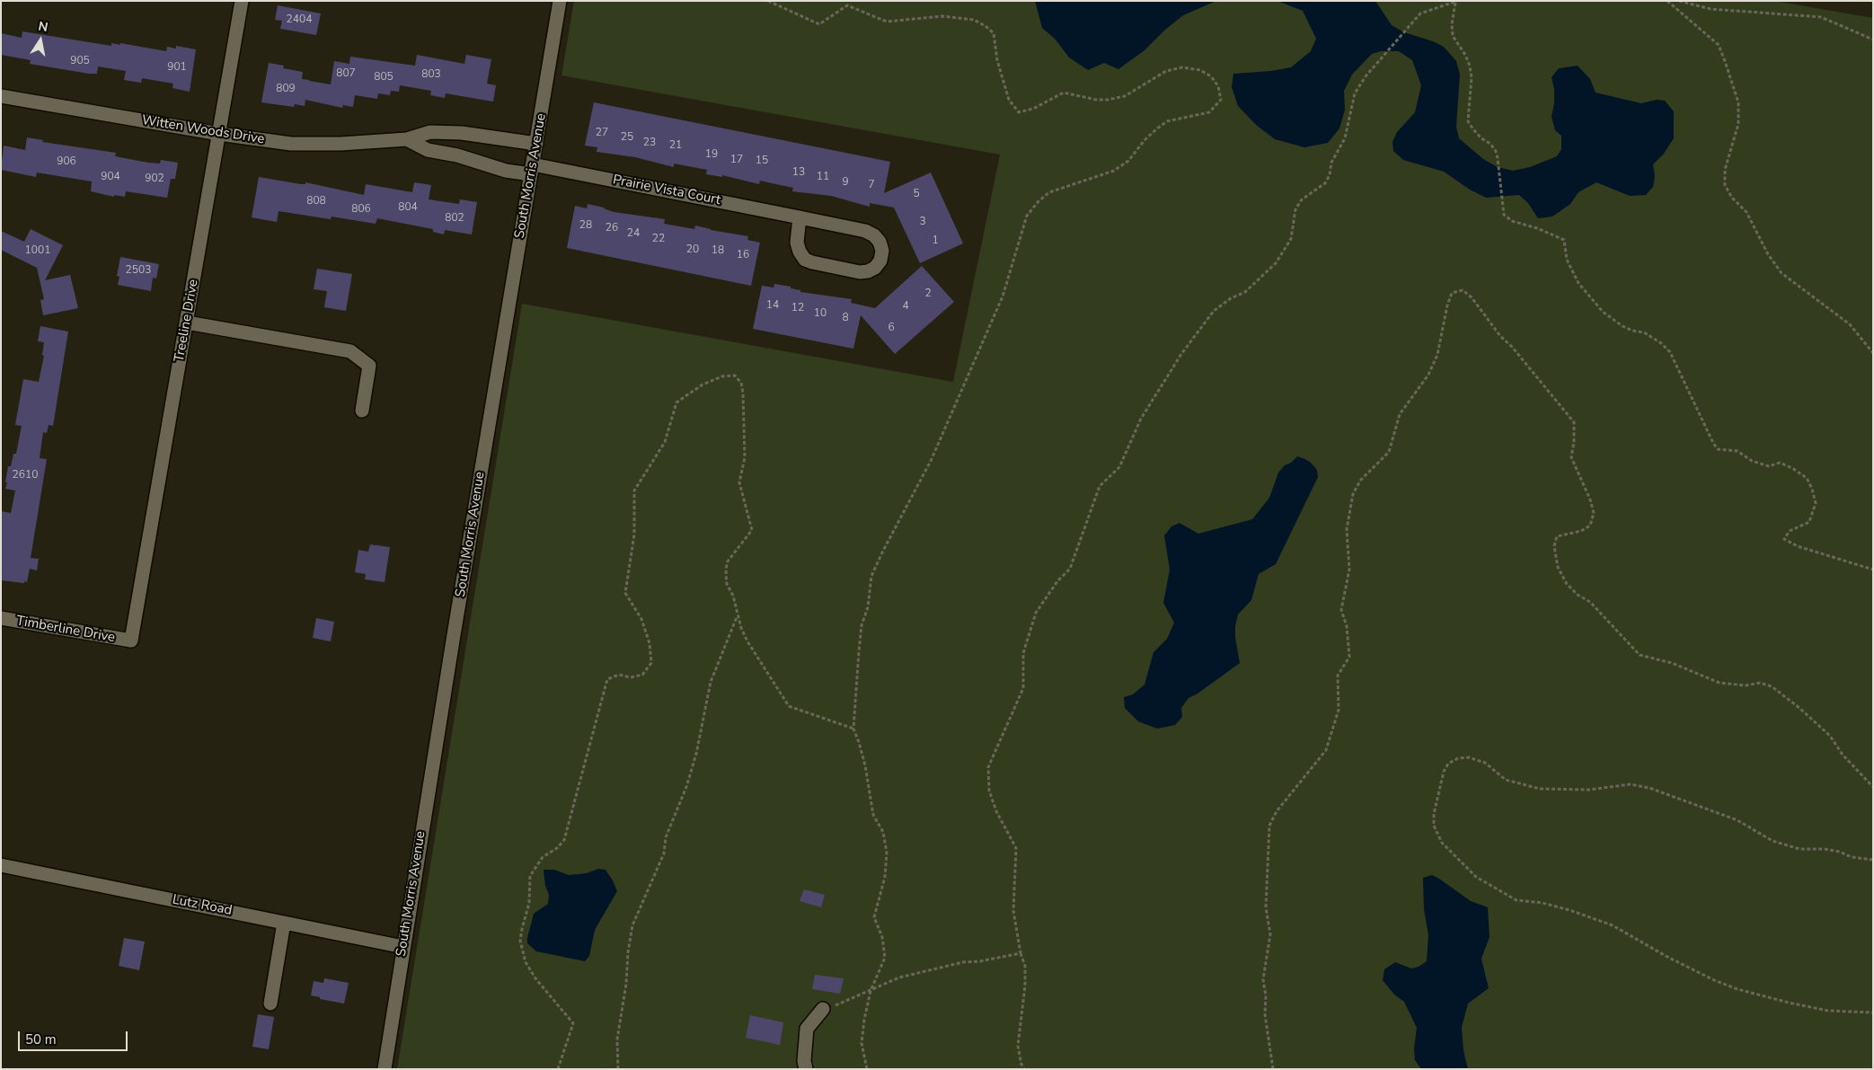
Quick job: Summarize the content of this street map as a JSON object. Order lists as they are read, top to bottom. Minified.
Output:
{"streets":{"street":["Witten Woods Drive","South Morris Avenue","Prairie Vista Court","Treeline Drive","Timberline Drive","Lutz Road"]},"crossings":[["Witten Woods Drive","South Morris Avenue"],["Witten Woods Drive","Treeline Drive"],["South Morris Avenue","Prairie Vista Court"],["South Morris Avenue","Lutz Road"],["Treeline Drive","Timberline Drive"]],"house_numbers":["2404","905","901","807","803","805","809","27","25","23","21","19","17","15","906","13","904","11","902","9","7","5","808","804","806","802","3","28","26","24","22","1","20","1001","18","16","2503","2","14","4","12","10","8","6","2610"],"scale_bar":"50 m","north":"top"}
